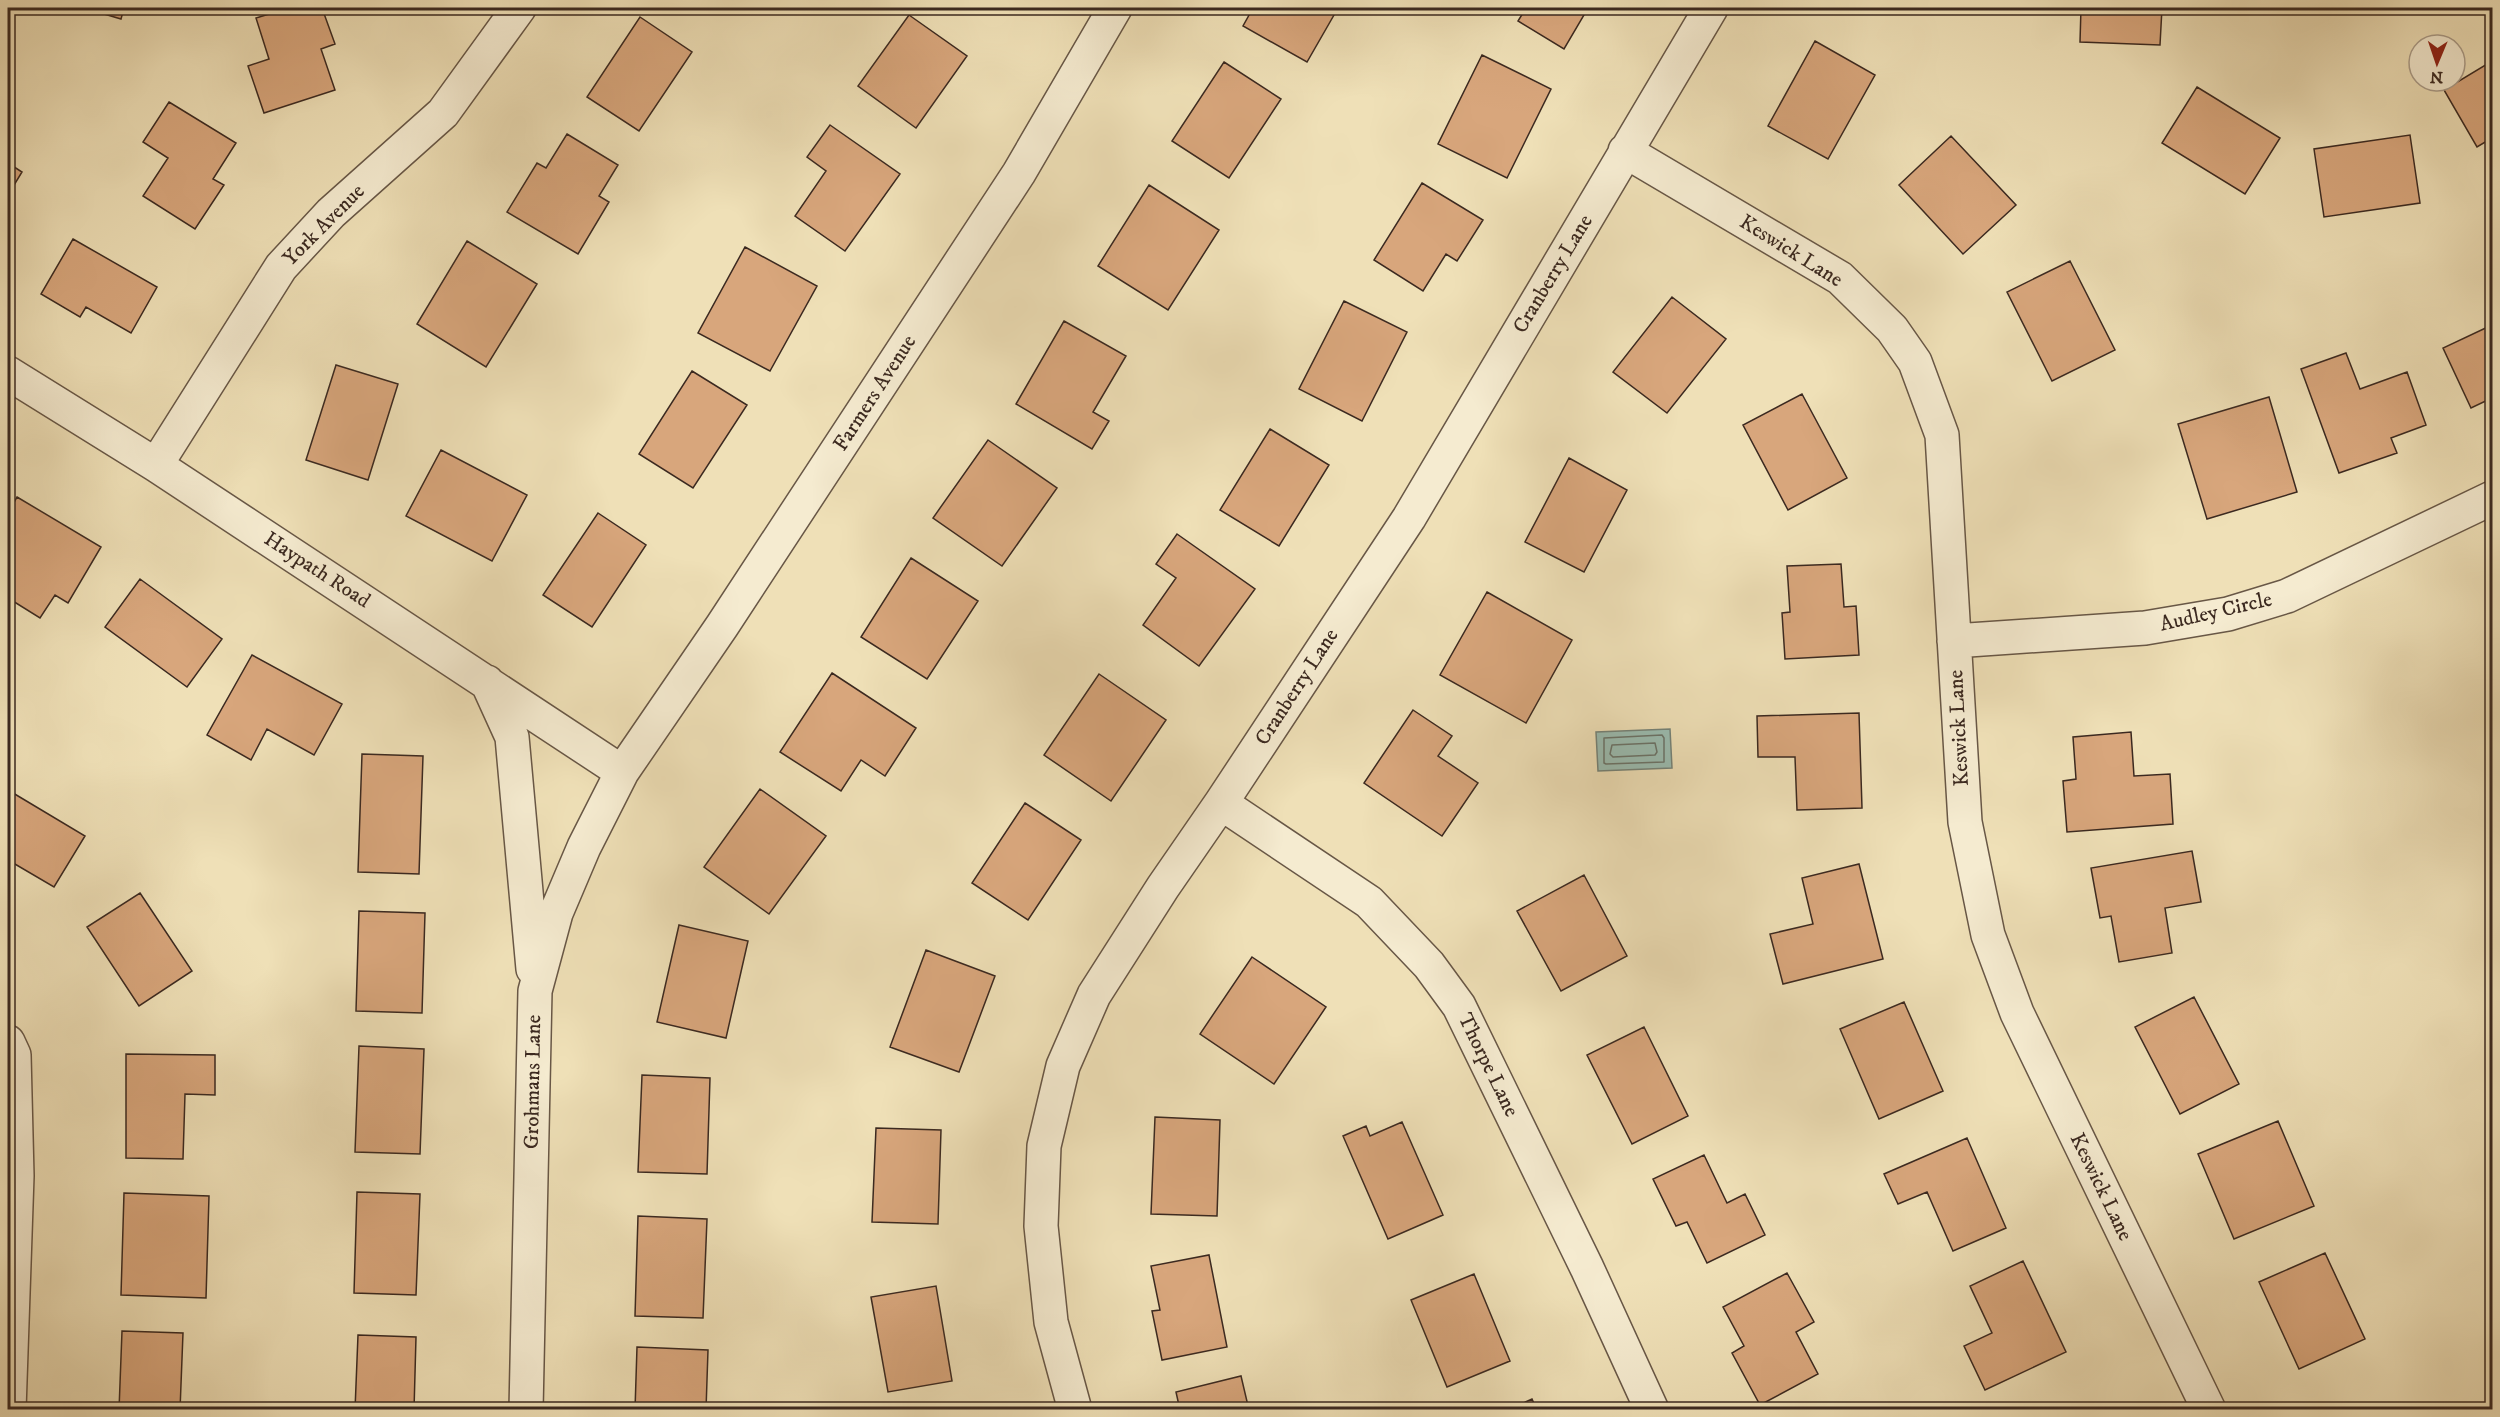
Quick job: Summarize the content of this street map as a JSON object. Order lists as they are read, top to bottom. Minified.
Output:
{"streets":{"street":["York Avenue","Keswick Lane","Cranberry Lane","Farmers Avenue","Haypath Road","Audley Circle","Thorpe Lane","Grohmans Lane"]},"crossings":[["York Avenue","Haypath Road"],["Keswick Lane","Cranberry Lane"],["Keswick Lane","Audley Circle"],["Cranberry Lane","Thorpe Lane"],["Farmers Avenue","Haypath Road"],["Farmers Avenue","Grohmans Lane"],["Haypath Road","Grohmans Lane"]],"north":"bottom"}
